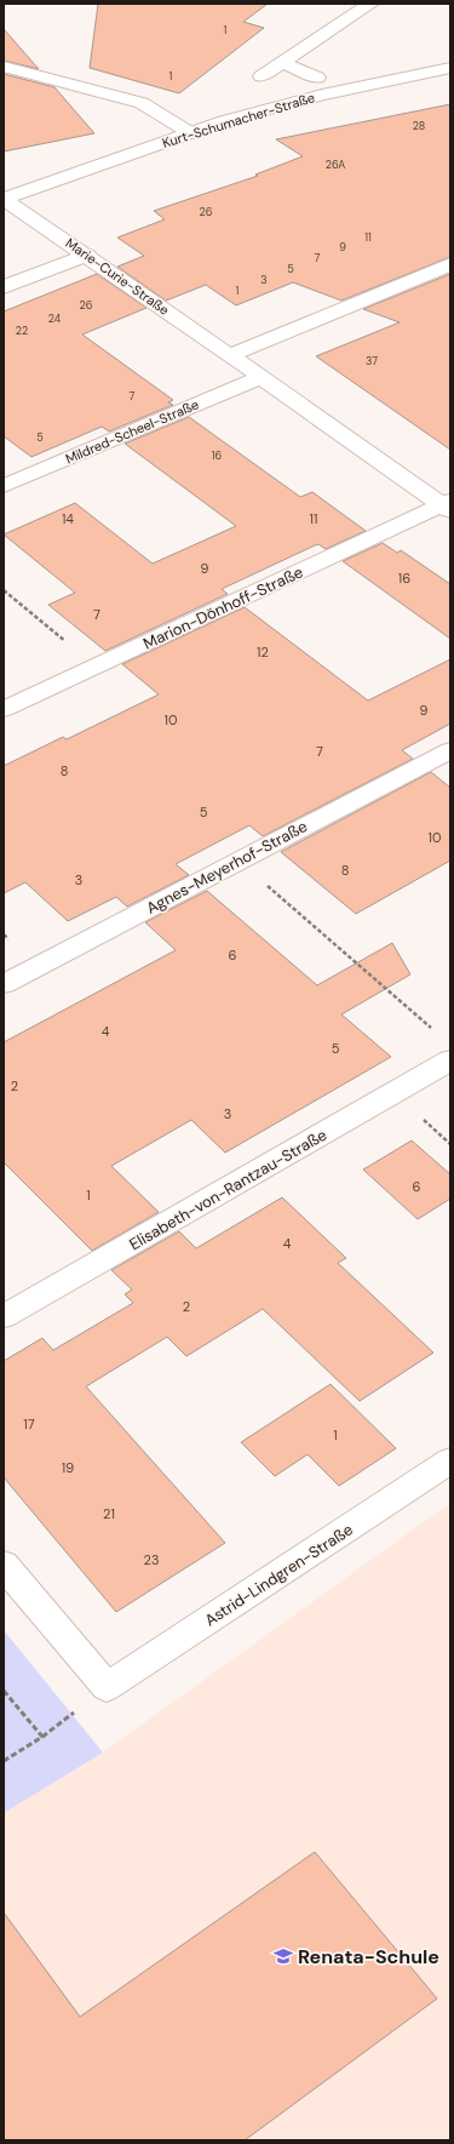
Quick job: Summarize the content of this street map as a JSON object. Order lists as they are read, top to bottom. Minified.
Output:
{"streets":{"street":["Kurt-Schumacher-Straße","Marie-Curie-Straße","Mildred-Scheel-Straße","Marion-Dönhoff-Straße","Agnes-Meyerhof-Straße","Elisabeth-von-Rantzau-Straße","Astrid-Lindgren-Straße"]},"crossings":[["Kurt-Schumacher-Straße","Marie-Curie-Straße"],["Marie-Curie-Straße","Mildred-Scheel-Straße"],["Marie-Curie-Straße","Marion-Dönhoff-Straße"]],"places":{"school or university":["Renata-Schule"]},"house_numbers":["1","1","28","26A","26","11","9","7","5","3","1","26","24","22","37","7","5","16","14","11","9","16","7","12","9","10","7","8","5","10","8","3","6","4","5","2","3","6","1","4","2","17","1","19","21","23"]}
